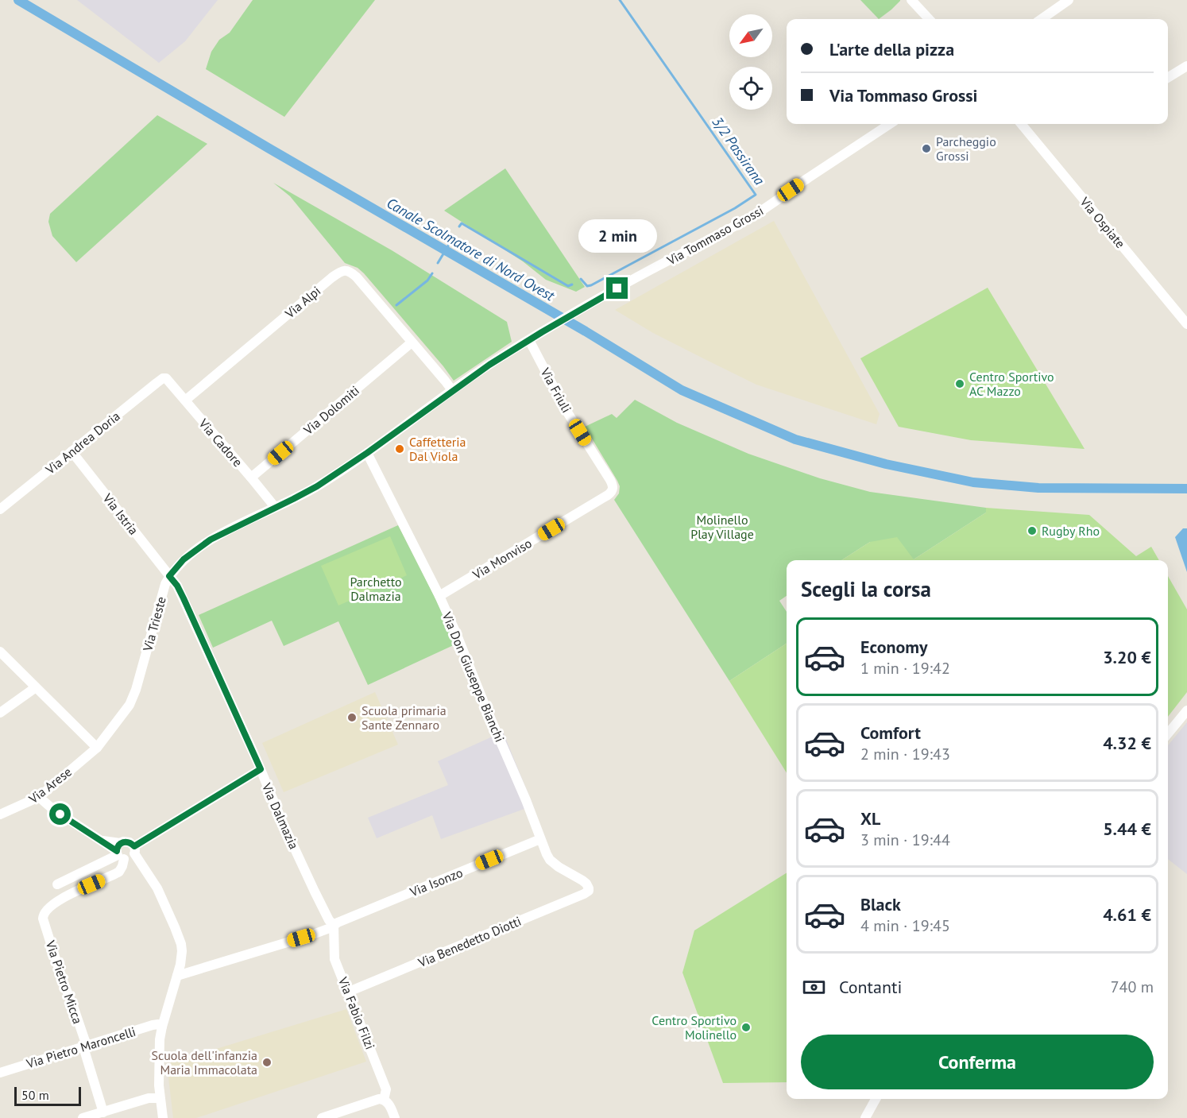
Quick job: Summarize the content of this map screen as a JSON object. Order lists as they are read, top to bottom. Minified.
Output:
{"streets":{"street":["Via Ospiate","Via Tommaso Grossi","Via Alpi","Via Friuli","Via Dolomiti","Via Andrea Doria","Via Cadore","Via Istria","Via Monviso","Via Trieste","Via Don Giuseppe Bianchi","Via Arese","Via Dalmazia","Via Isonzo","Via Benedetto Diotti","Via Pietro Micca","Via Fabio Filzi","Via Pietro Maroncelli"]},"crossings":[["Via Tommaso Grossi","Via Friuli"],["Via Tommaso Grossi","Via Trieste"],["Via Alpi","Via Dolomiti"],["Via Alpi","Via Cadore"],["Via Alpi","Via Trieste"],["Via Friuli","Via Monviso"],["Via Friuli","Via Trieste"],["Via Dolomiti","Via Cadore"],["Via Andrea Doria","Via Cadore"],["Via Andrea Doria","Via Istria"],["Via Cadore","Via Trieste"],["Via Istria","Via Trieste"],["Via Istria","Via Dalmazia"],["Via Monviso","Via Don Giuseppe Bianchi"],["Via Trieste","Via Don Giuseppe Bianchi"],["Via Trieste","Via Arese"],["Via Trieste","Via Dalmazia"],["Via Don Giuseppe Bianchi","Via Isonzo"],["Via Don Giuseppe Bianchi","Via Benedetto Diotti"],["Via Dalmazia","Via Isonzo"],["Via Dalmazia","Via Fabio Filzi"],["Via Isonzo","Via Fabio Filzi"],["Via Benedetto Diotti","Via Fabio Filzi"],["Via Pietro Micca","Via Pietro Maroncelli"]],"water":["3/2 Passirana","Canale Scolmatore di Nord Ovest"],"parks":["Molinello Play Village","Parchetto Dalmazia"],"places":["Parcheggio Grossi","Centro Sportivo AC Mazzo","Caffetteria Dal Viola","Rugby Rho","Scuola primaria Sante Zennaro","Centro Sportivo Molinello","Scuola dell'infanzia Maria Immacolata"],"scale_bar":"50 m","north":"bottom left","page":{"banner":["L'arte della pizza","Via Tommaso Grossi"],"bubble":"2 min","heading":"Scegli la corsa","list":[{"name":"Economy","note":"1 min · 19:42","value":"3.20 €"},{"name":"Comfort","note":"2 min · 19:43","value":"4.32 €"},{"name":"XL","note":"3 min · 19:44","value":"5.44 €"},{"name":"Black","note":"4 min · 19:45","value":"4.61 €"}],"pay":["Contanti","740 m"],"buttons":"Conferma","scale":"50 m"}}
